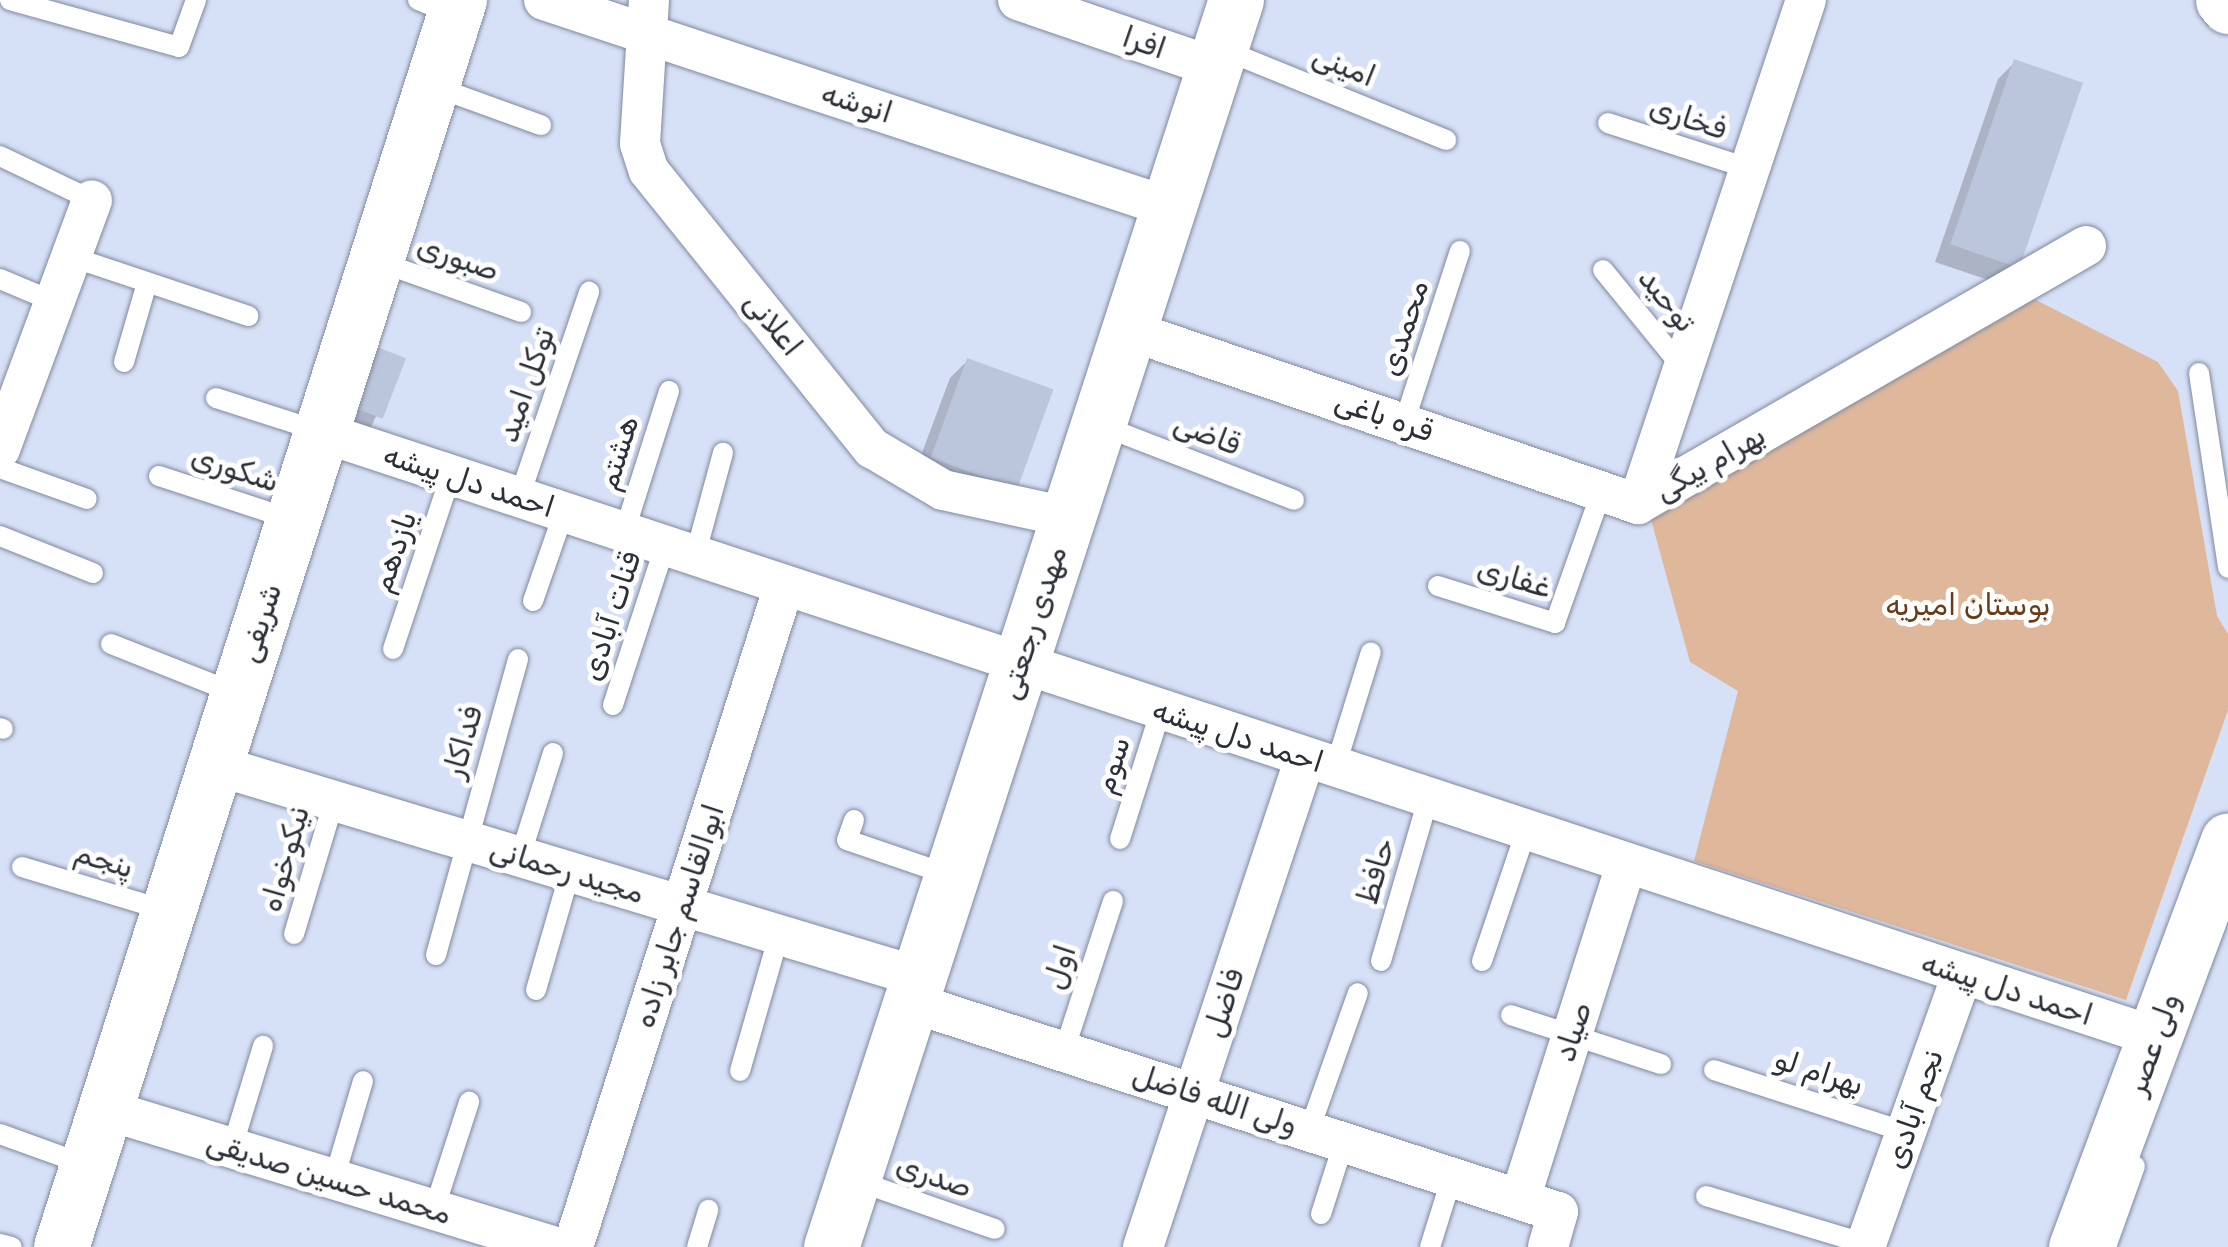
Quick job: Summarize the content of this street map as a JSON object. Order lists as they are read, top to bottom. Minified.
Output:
{"streets":{"street":["افرا","انوشه","اعلانی","قره باغی","بهرام بیگی","احمد دل پیشه","شریفی","مهدی رجعتی","مجید رحمانی","ابوالقاسم جابر زاده","فاضل","صیاد","ولی عصر","ولی الله فاضل","نجم آبادی","محمد حسین صدیقی"],"lane":["امینی","فخاری","صبوری","توحید","محمدی","توکل امید","قاضی","هشتم","شکوری","یازدهم","غفاری","قنات آبادی","فداکار","سوم","نیکوخواه","پنجم","حافظ","اول","بهرام لو","صدری"]},"crossings":[["افرا","امینی"],["افرا","مهدی رجعتی"],["امینی","مهدی رجعتی"],["انوشه","اعلانی"],["انوشه","مهدی رجعتی"],["فخاری","بهرام بیگی"],["صبوری","شریفی"],["توحید","بهرام بیگی"],["اعلانی","مهدی رجعتی"],["محمدی","قره باغی"],["توکل امید","احمد دل پیشه"],["قره باغی","بهرام بیگی"],["قره باغی","غفاری"],["قره باغی","مهدی رجعتی"],["قاضی","مهدی رجعتی"],["هشتم","احمد دل پیشه"],["بهرام بیگی","غفاری"],["شکوری","شریفی"],["احمد دل پیشه","یازدهم"],["احمد دل پیشه","قنات آبادی"],["احمد دل پیشه","شریفی"],["احمد دل پیشه","مهدی رجعتی"],["احمد دل پیشه","سوم"],["احمد دل پیشه","حافظ"],["احمد دل پیشه","ابوالقاسم جابر زاده"],["احمد دل پیشه","فاضل"],["احمد دل پیشه","صیاد"],["احمد دل پیشه","ولی عصر"],["احمد دل پیشه","نجم آبادی"],["شریفی","پنجم"],["شریفی","مجید رحمانی"],["شریفی","محمد حسین صدیقی"],["مهدی رجعتی","مجید رحمانی"],["مهدی رجعتی","ولی الله فاضل"],["مهدی رجعتی","صدری"],["فداکار","مجید رحمانی"],["نیکوخواه","مجید رحمانی"],["مجید رحمانی","ابوالقاسم جابر زاده"],["مجید رحمانی","ولی الله فاضل"],["اول","ولی الله فاضل"],["فاضل","ولی الله فاضل"],["صیاد","ولی الله فاضل"],["بهرام لو","نجم آبادی"]],"parks":["بوستان امیریه"]}
